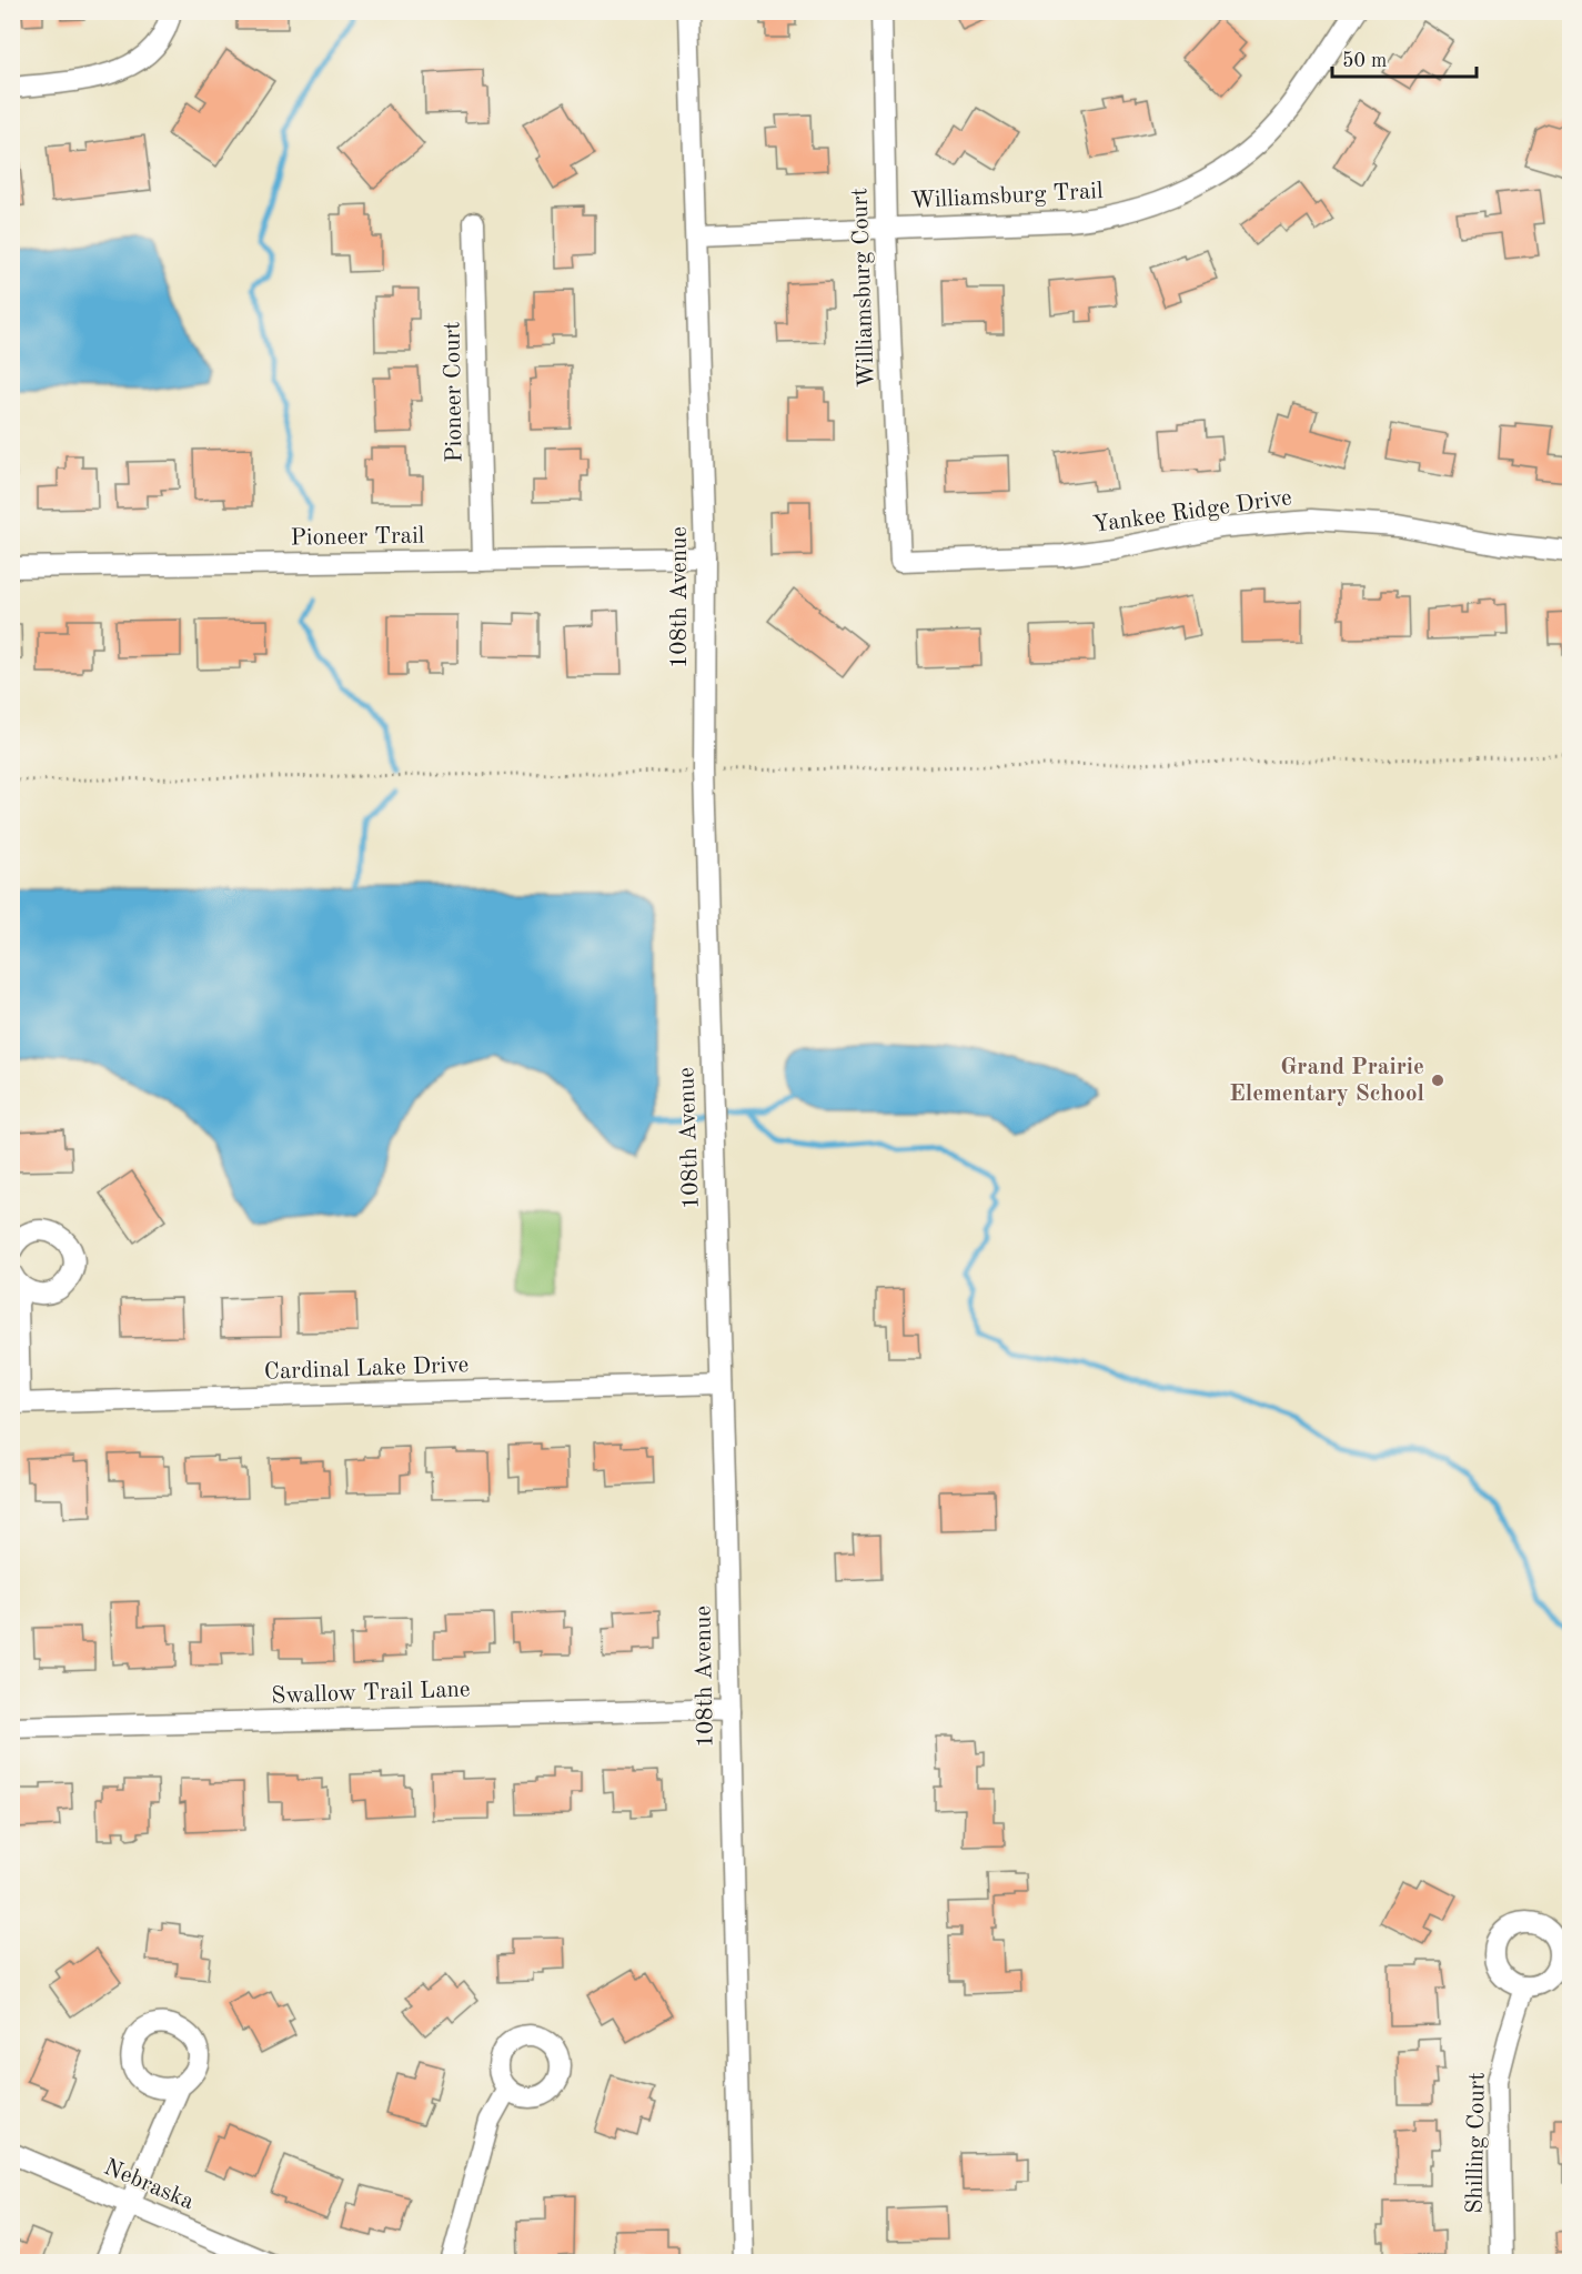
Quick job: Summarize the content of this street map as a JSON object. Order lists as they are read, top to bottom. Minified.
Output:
{"streets":{"street":["Williamsburg Trail","Williamsburg Court","Pioneer Court","Yankee Ridge Drive","Pioneer Trail","108th Avenue","Cardinal Lake Drive","Swallow Trail Lane","Shilling Court","Nebraska"]},"crossings":[["Williamsburg Trail","Williamsburg Court"],["Williamsburg Trail","108th Avenue"],["Williamsburg Court","Yankee Ridge Drive"],["Pioneer Court","Pioneer Trail"],["Pioneer Trail","108th Avenue"],["108th Avenue","Cardinal Lake Drive"],["108th Avenue","Swallow Trail Lane"]],"places":["Grand Prairie Elementary School"],"scale_bar":"50 m"}
